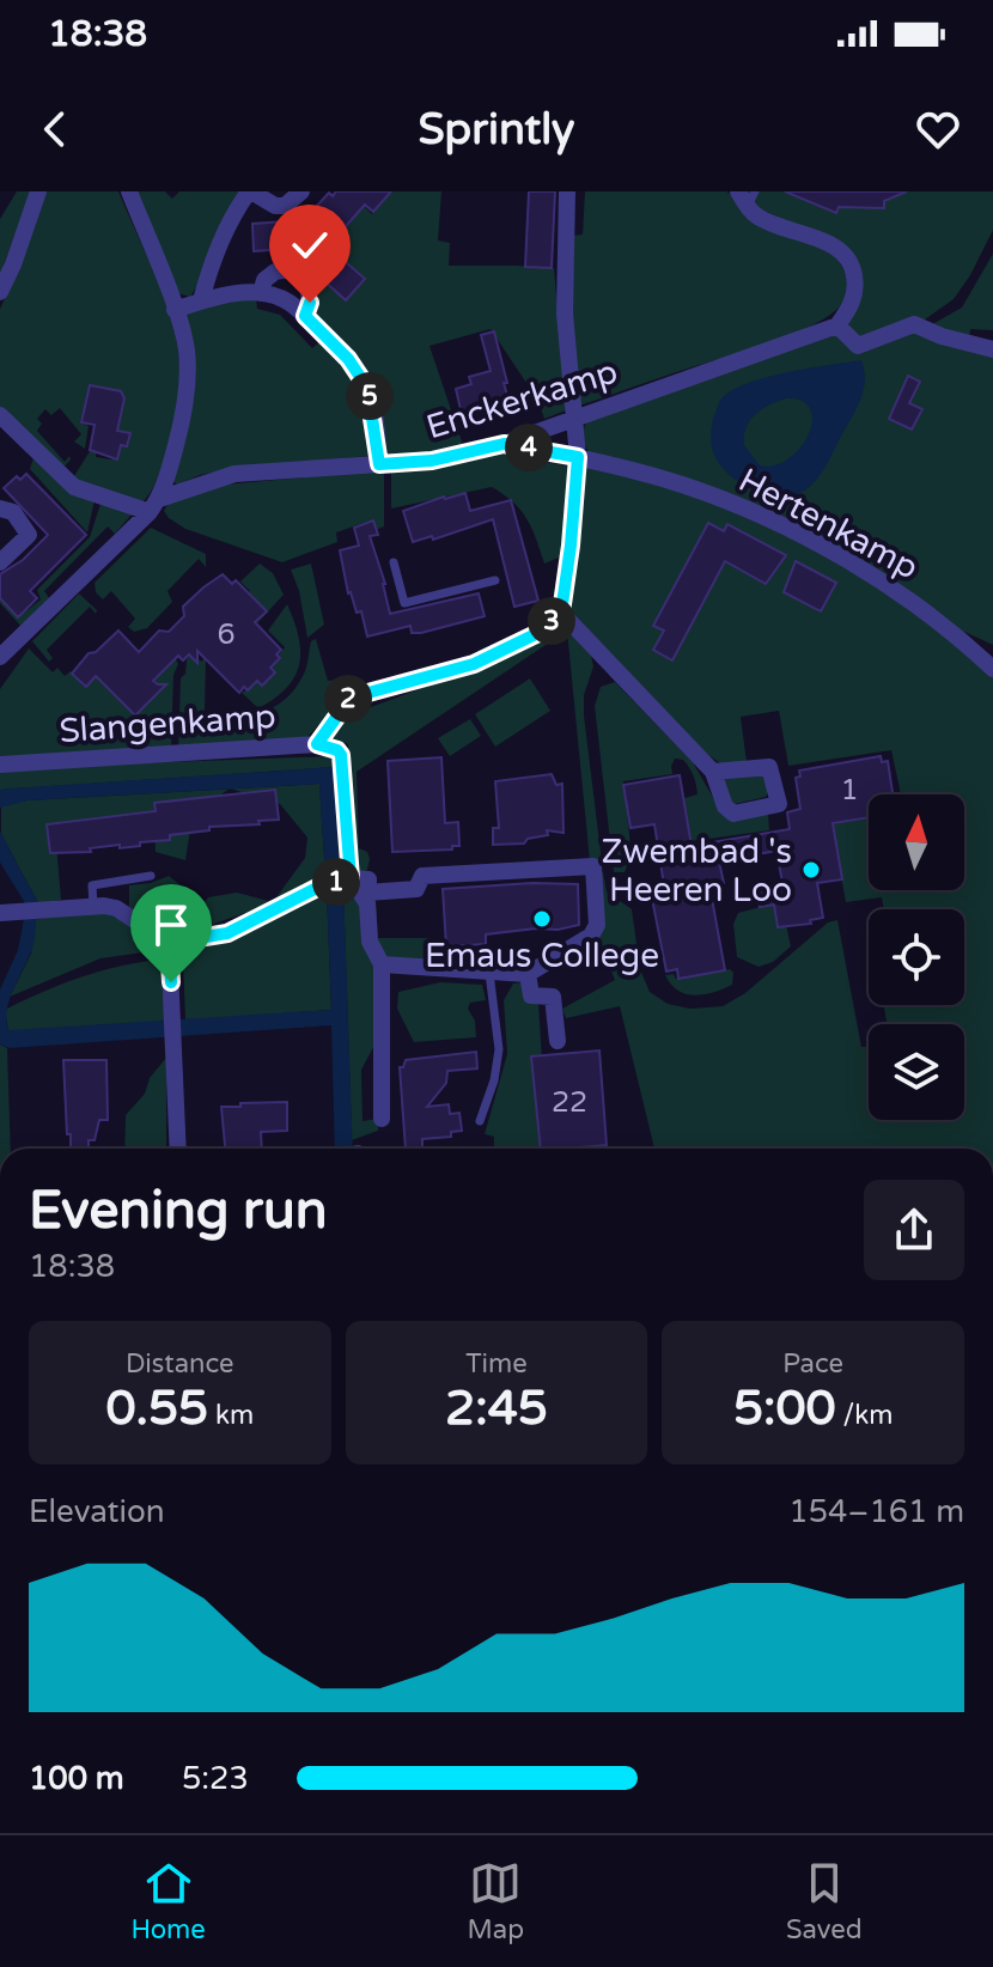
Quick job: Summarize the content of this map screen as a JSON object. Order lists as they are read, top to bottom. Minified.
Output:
{"streets":{"street":["Enckerkamp","Hertenkamp","Slangenkamp"]},"crossings":[["Enckerkamp","Hertenkamp"]],"places":["Zwembad 's Heeren Loo","Emaus College"],"house_numbers":["6","1","22"],"north":"top","page":{"status":"18:38","header":"Sprintly","pins":["5","4","3","2","1"],"heading":["Evening run","18:38"],"stats":[["Distance","0.55 km"],["Time","2:45"],["Pace","5:00 /km"]],"chart":["Elevation","154–161 m"],"list":[{"name":"100 m","note":"5:23"}],"tabs":["Home","Map","Saved"]}}
